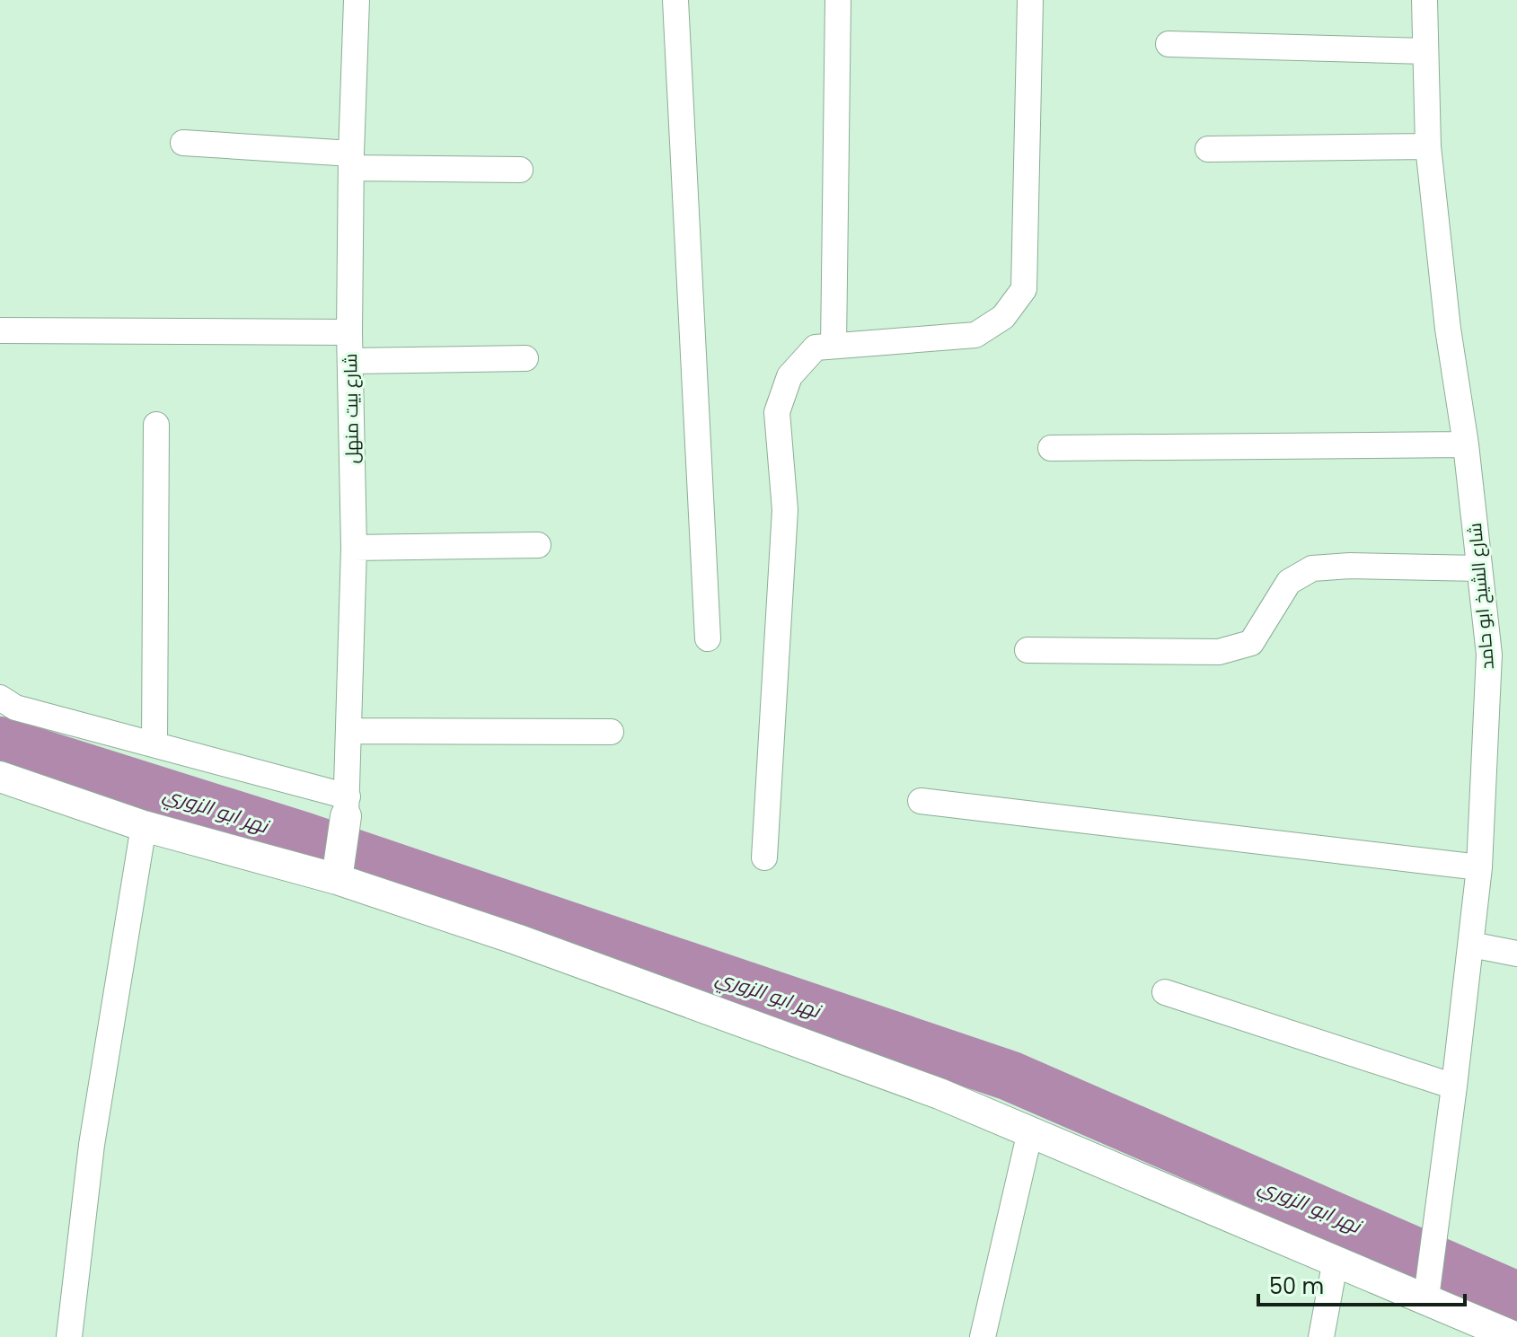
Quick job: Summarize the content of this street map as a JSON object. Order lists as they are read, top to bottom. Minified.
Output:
{"streets":{"street":["شارع بيت منهل","شارع الشيخ ابو حامد"]},"water":["نهر ابو الزوري"],"scale_bar":"50 m"}
